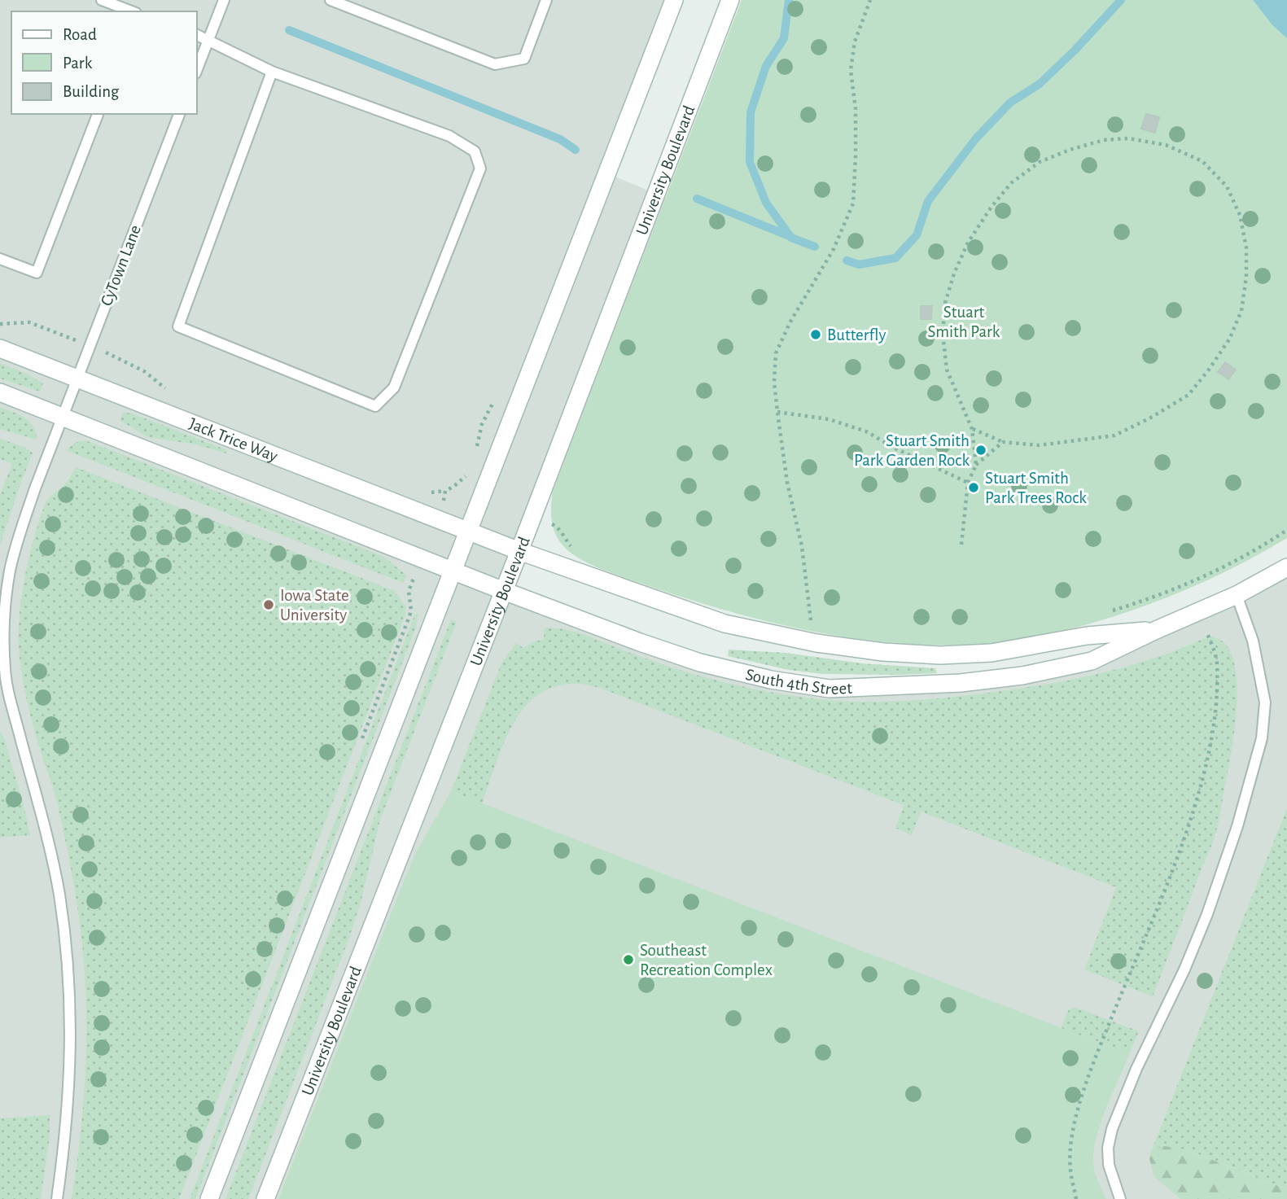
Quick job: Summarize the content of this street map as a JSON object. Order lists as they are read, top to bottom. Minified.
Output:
{"streets":{"main road":["University Boulevard","Jack Trice Way","South 4th Street"],"lane":["CyTown Lane"]},"crossings":[["University Boulevard","South 4th Street"],["CyTown Lane","Jack Trice Way"],["Jack Trice Way","South 4th Street"]],"parks":["Stuart Smith Park"],"places":["Butterfly","Stuart Smith Park Garden Rock","Stuart Smith Park Trees Rock","Iowa State University","Southeast Recreation Complex"],"legend":["Road","Park","Building"]}
